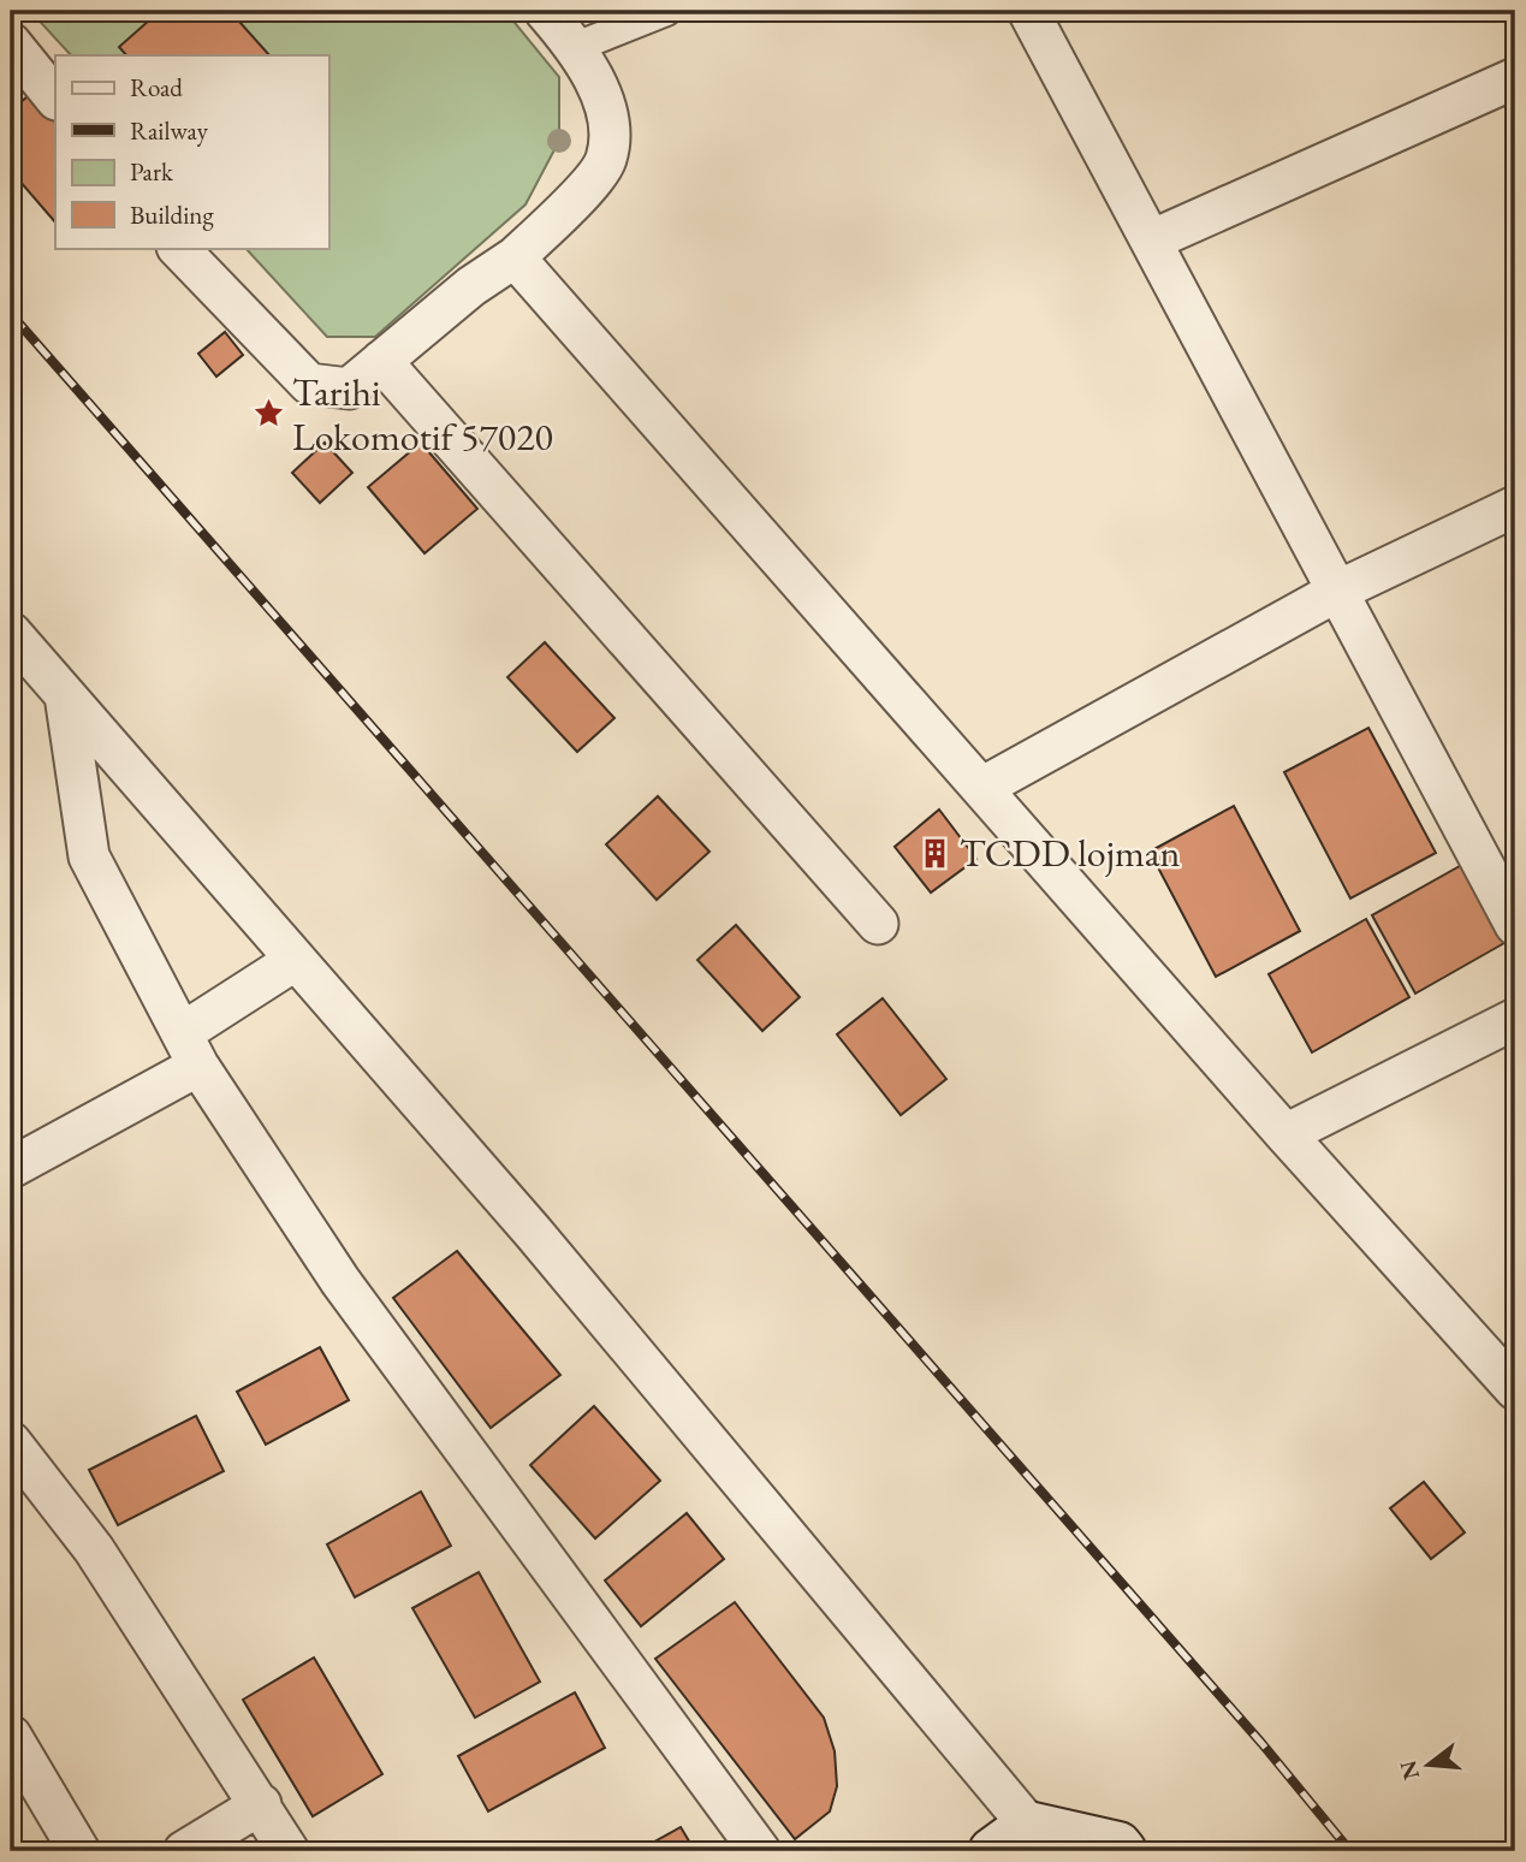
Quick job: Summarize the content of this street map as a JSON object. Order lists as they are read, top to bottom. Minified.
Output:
{"places":{"place":["Tarihi Lokomotif 57020"],"building":["TCDD lojman"]},"legend":["Road","Railway","Park","Building"],"north":"left"}
